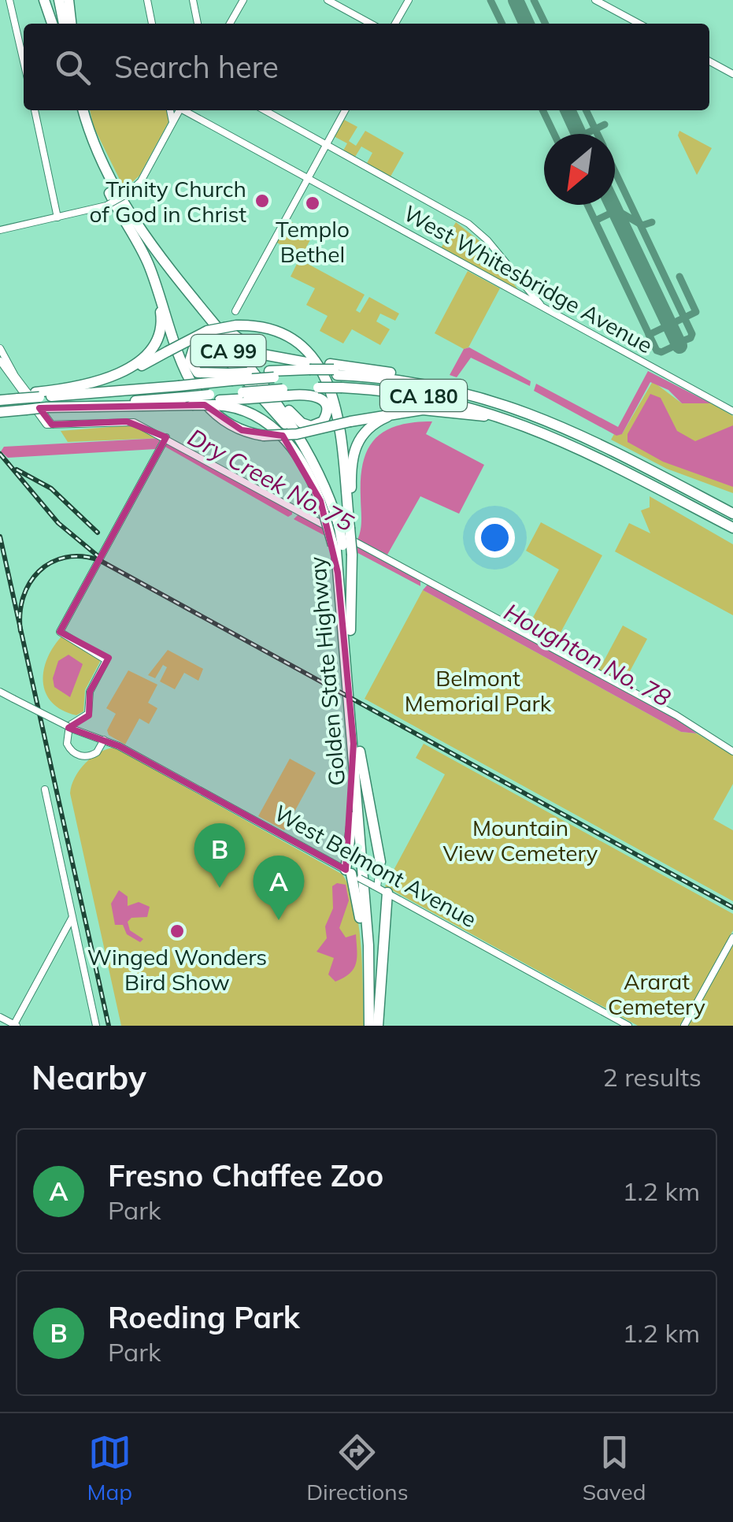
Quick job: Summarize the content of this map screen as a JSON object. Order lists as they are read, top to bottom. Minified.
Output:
{"streets":{"highway":["CA 99","CA 180","Golden State Highway"],"street":["West Whitesbridge Avenue","West Belmont Avenue"]},"water":["Dry Creek No. 75","Houghton No. 78"],"parks":["Belmont Memorial Park","Mountain View Cemetery","Ararat Cemetery"],"places":["Trinity Church of God in Christ","Templo Bethel","Winged Wonders Bird Show"],"north":"bottom left","page":{"search":"Search here","pins":["B","A"],"heading":["Nearby","2 results"],"list":[{"mark":"A","name":"Fresno Chaffee Zoo","note":"Park","value":"1.2 km"},{"mark":"B","name":"Roeding Park","note":"Park","value":"1.2 km"}],"nav":["Map","Directions","Saved"]}}
